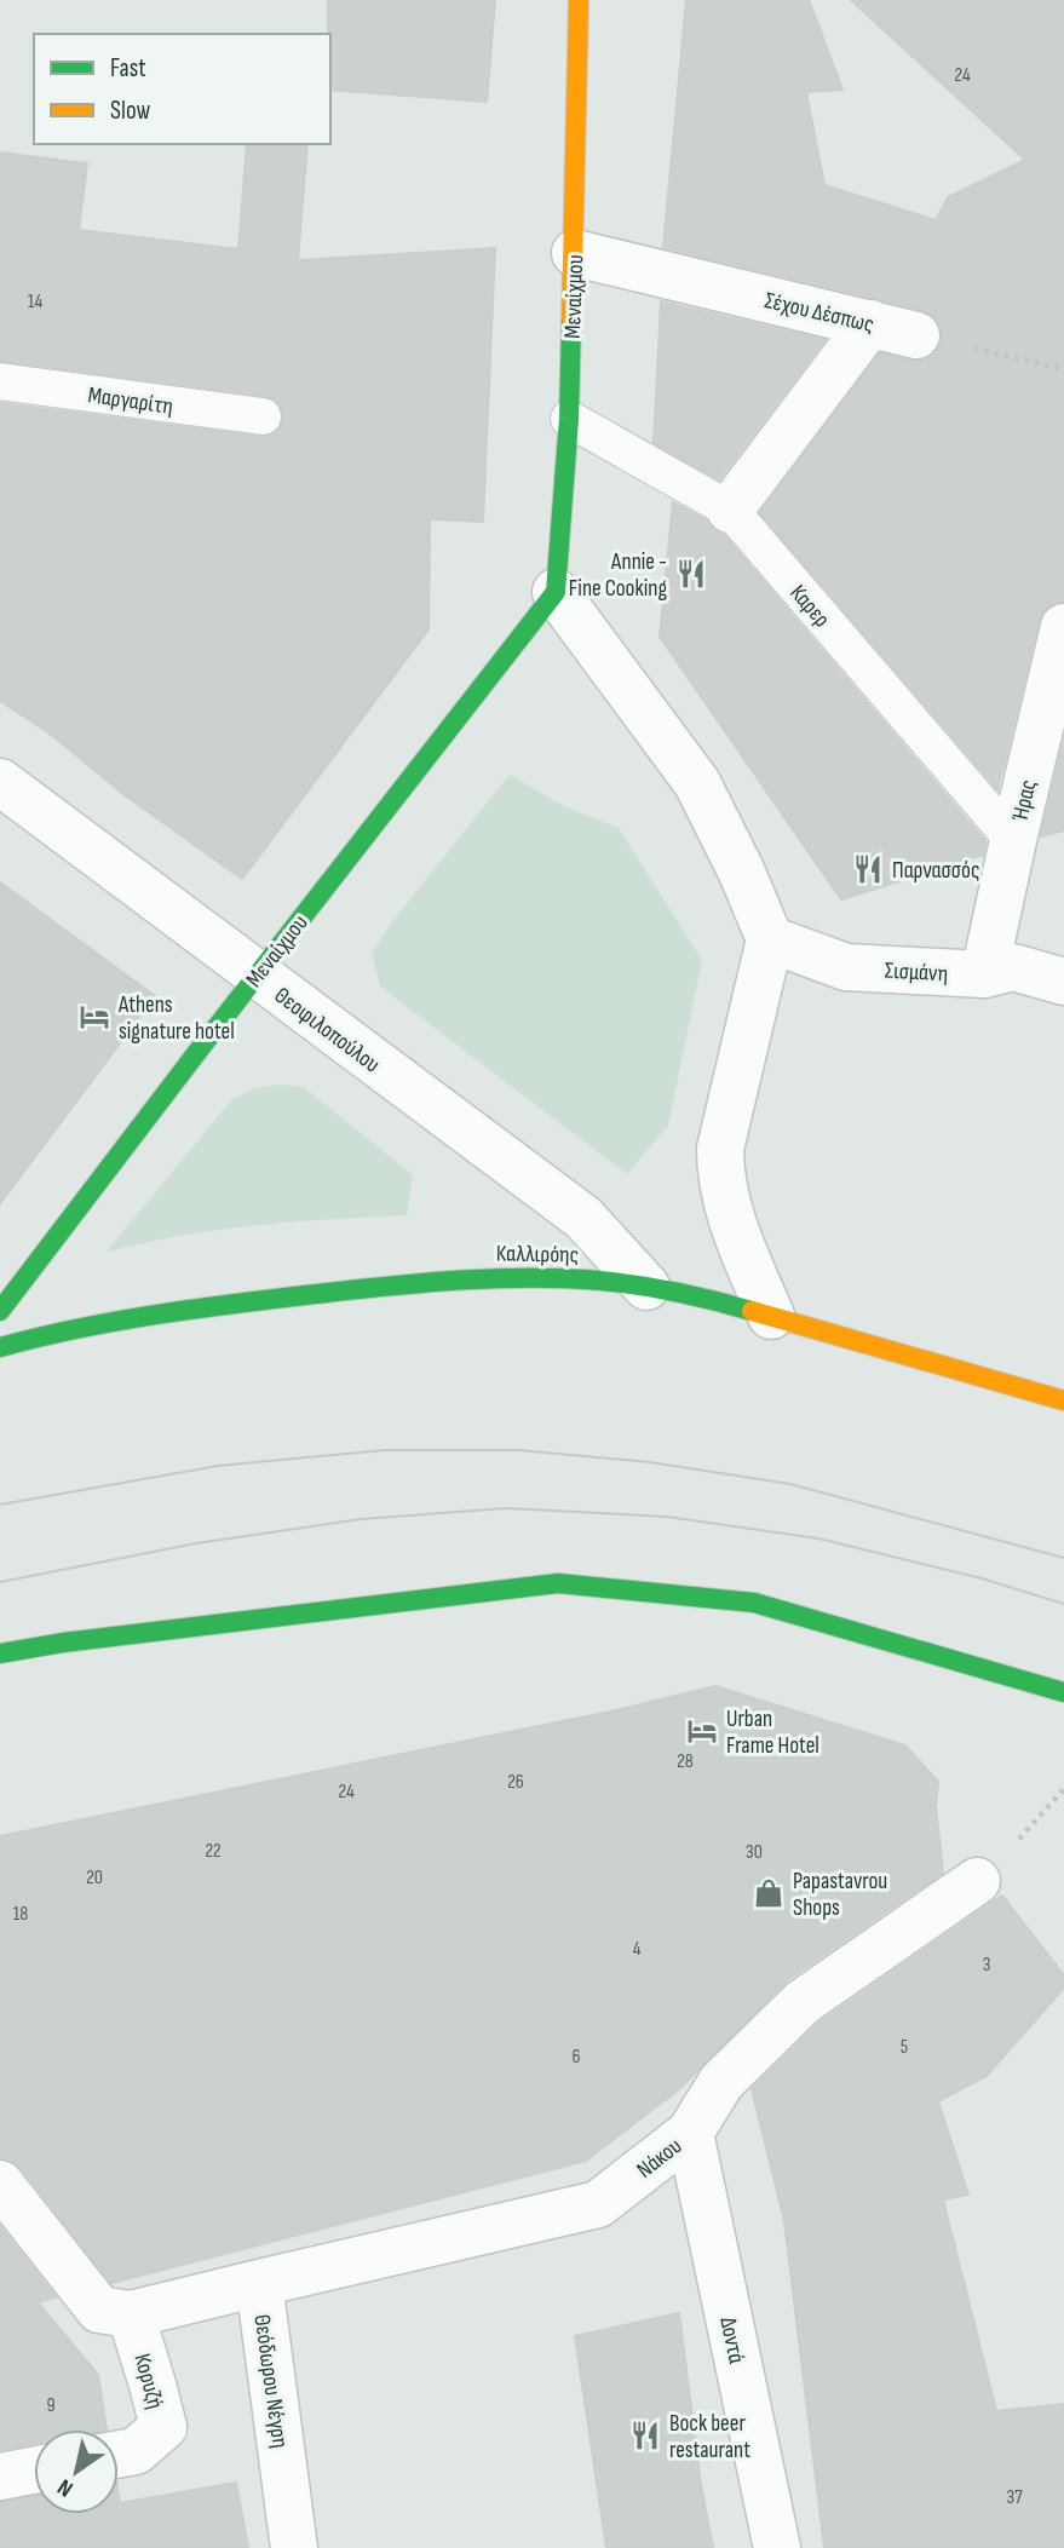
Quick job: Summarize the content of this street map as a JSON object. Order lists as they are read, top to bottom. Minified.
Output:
{"streets":{"main road":["Μεναίχμου","Καλλιρόης"],"street":["Σέχου Δέσπως","Ήρας","Σισμάνη","Θεοφιλοπούλου","Νάκου","Δοντά","Κορυζή","Θεόδωρου Νέγρη"],"lane":["Μαργαρίτη","Καρερ"]},"crossings":[["Μεναίχμου","Σέχου Δέσπως"],["Μεναίχμου","Καρερ"],["Μεναίχμου","Θεοφιλοπούλου"],["Καρερ","Ήρας"],["Ήρας","Σισμάνη"],["Θεοφιλοπούλου","Καλλιρόης"],["Νάκου","Δοντά"],["Νάκου","Θεόδωρου Νέγρη"],["Κορυζή","Θεόδωρου Νέγρη"]],"places":{"restaurant":["Annie - Fine Cooking","Παρνασσός","Bock beer restaurant"],"hotel":["Athens signature hotel","Urban Frame Hotel"],"shop":["Papastavrou Shops"]},"house_numbers":["24","14","28","26","24","22","30","20","18","4","3","5","6","9","37"],"legend":["Fast","Slow"],"north":"bottom left"}
